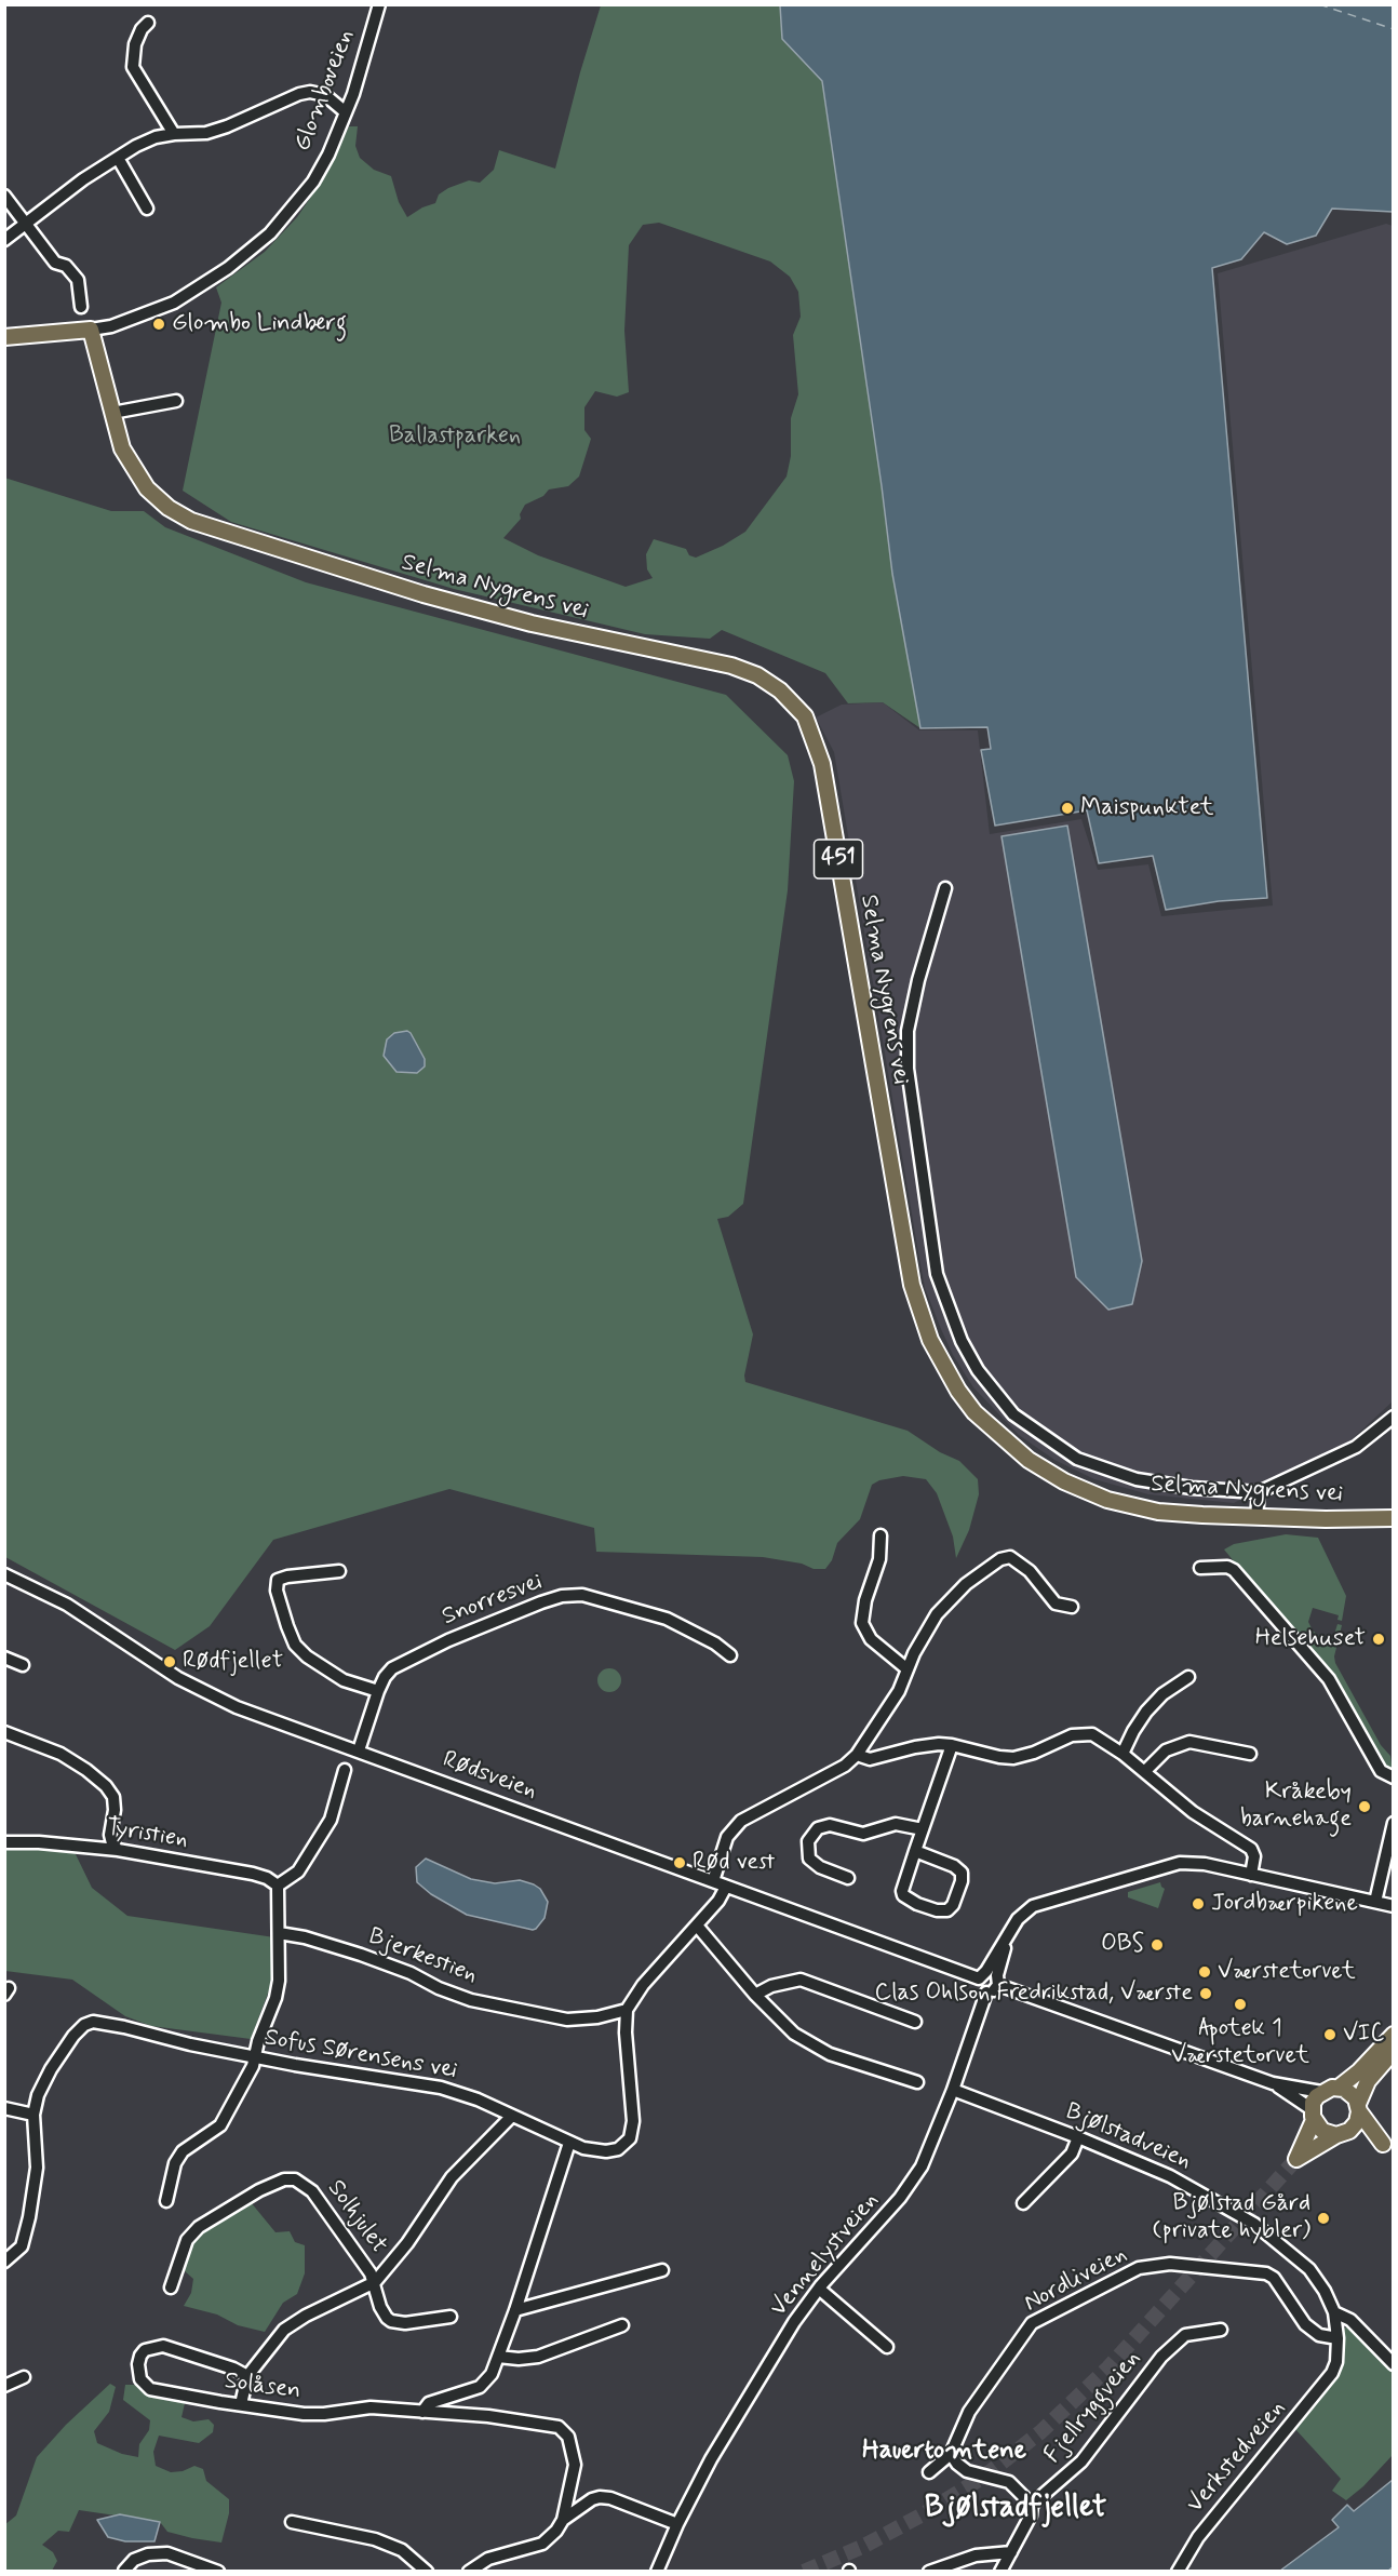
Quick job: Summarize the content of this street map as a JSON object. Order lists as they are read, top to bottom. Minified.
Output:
{"streets":{"main road":["Glomboveien","Selma Nygrens vei","451"],"street":["Snorresvei","Rødsveien","Tyristien","Bjerkestien","Sofus Sørensens vei","Bjølstadveien","Solhjulet","Vennelystveien","Nordliveien","Solåsen","Fjellryggveien","Verkstedveien"]},"crossings":[["Glomboveien","Selma Nygrens vei"],["Snorresvei","Rødsveien"],["Rødsveien","Vennelystveien"],["Bjerkestien","Sofus Sørensens vei"],["Bjølstadveien","Vennelystveien"],["Bjølstadveien","Nordliveien"],["Bjølstadveien","Verkstedveien"]],"districts":["Hauertomtene","Bjølstadfjellet"],"parks":["Ballastparken"],"places":["Glombo Lindberg","Maispunktet","Helsehuset","Rødfjellet","Kråkeby barnehage","Rød vest","Jordbærpikene","OBS","Værstetorvet","Clas Ohlson Fredrikstad, Værste","Apotek 1 Værstetorvet","VIC","Bjølstad Gård (private hybler)"]}
